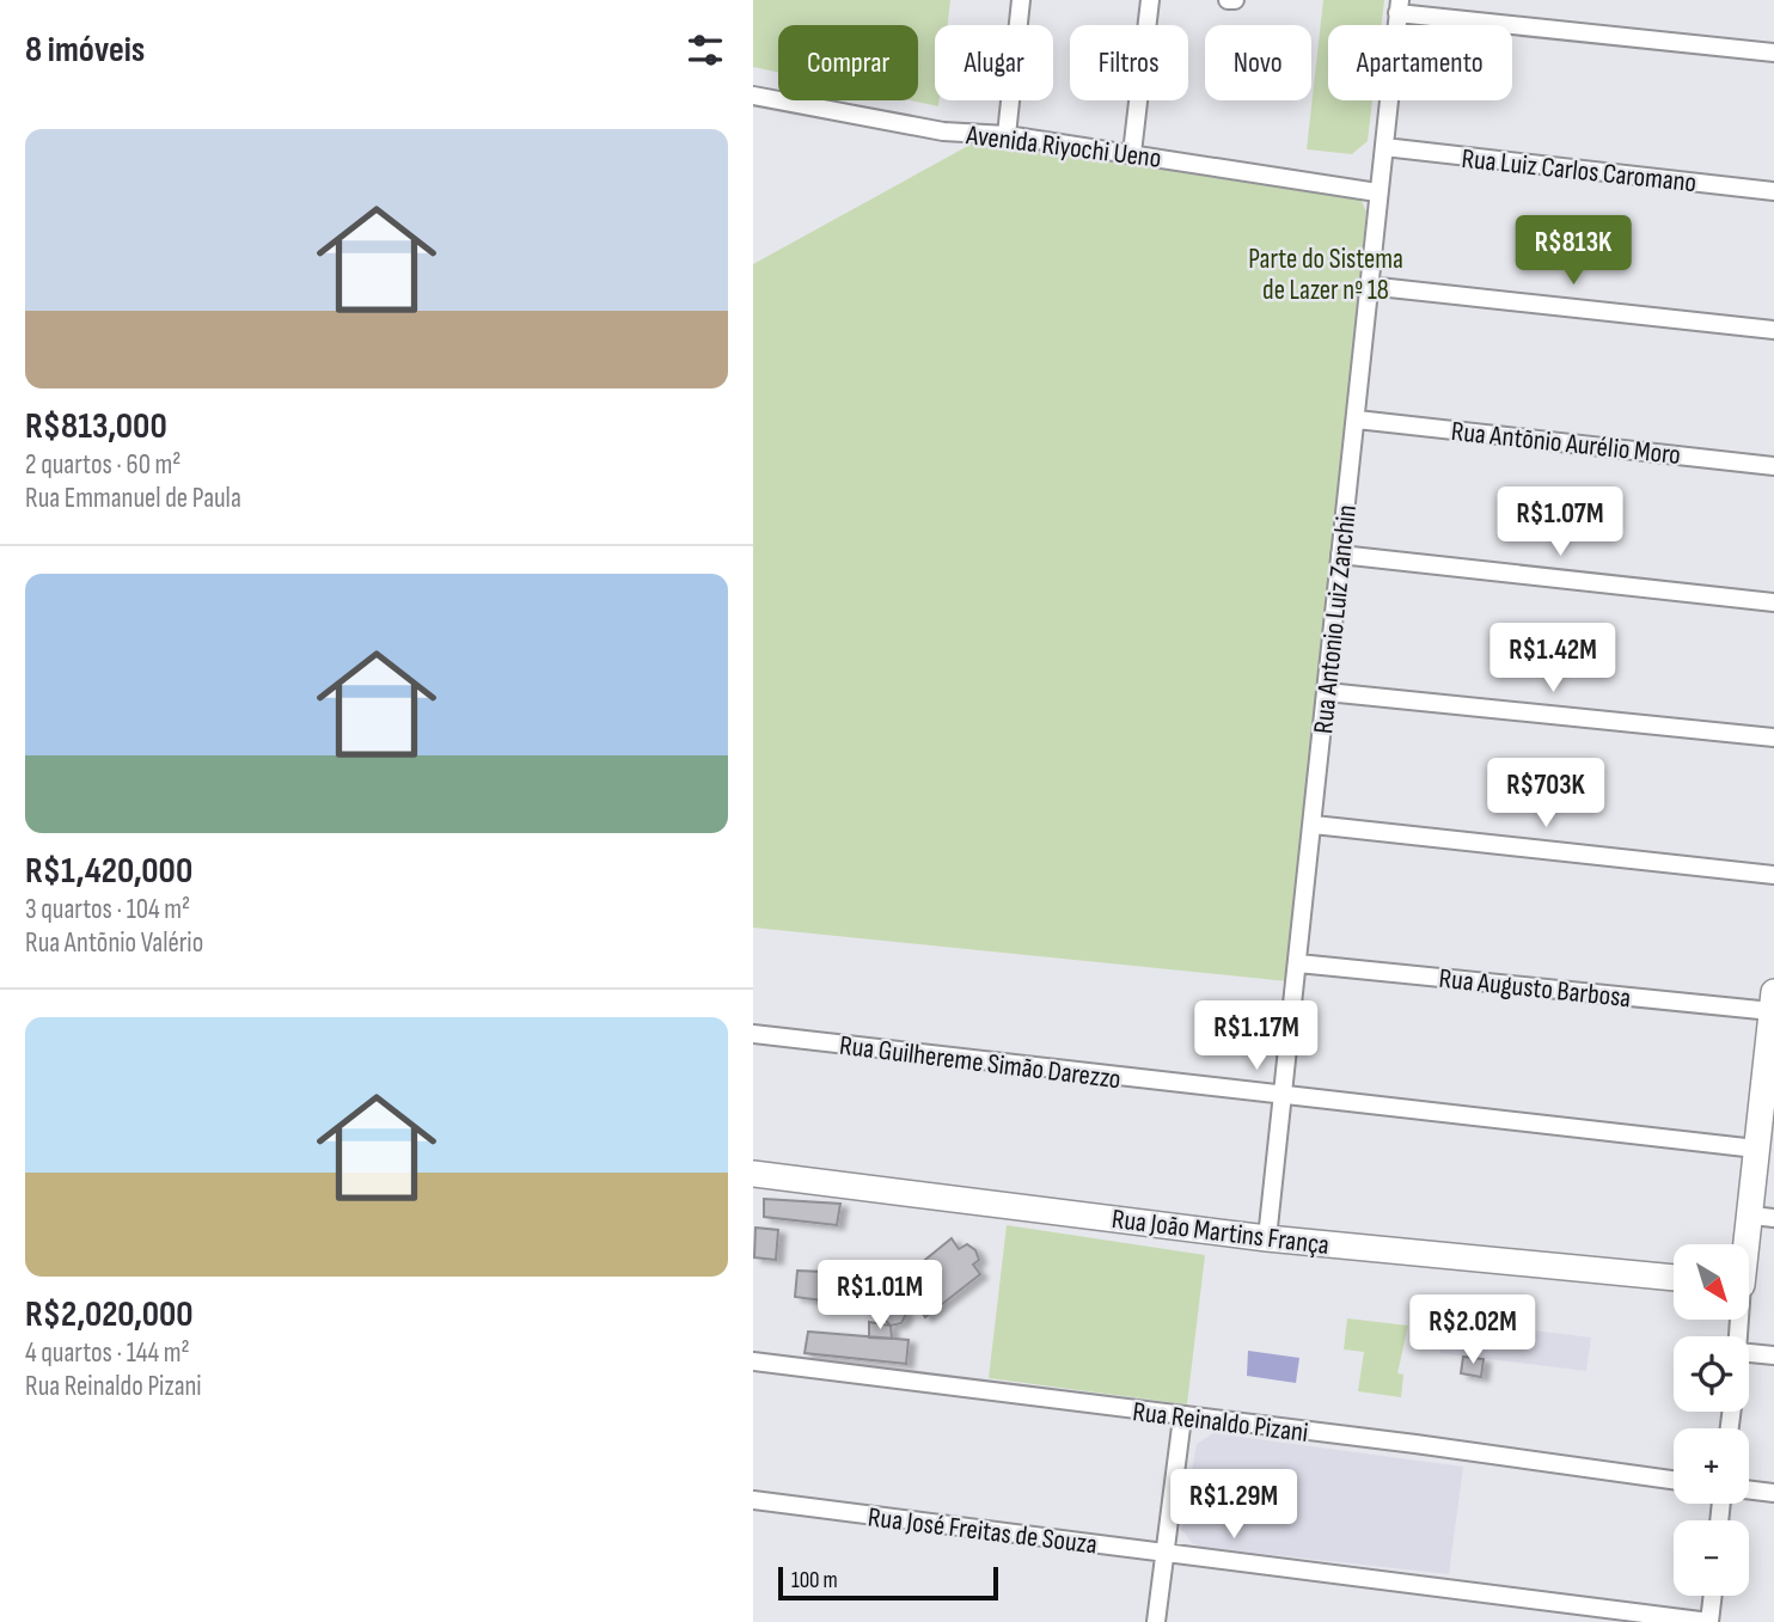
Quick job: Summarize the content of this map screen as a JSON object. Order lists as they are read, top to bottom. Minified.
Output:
{"streets":{"main road":["Rua João Martins França"],"street":["Avenida Riyochi Ueno","Rua Luiz Carlos Caromano","Rua Antõnio Aurélio Moro","Rua Antonio Luiz Zanchin","Rua Augusto Barbosa","Rua Guilhereme Simão Darezzo","Rua Reinaldo Pizani","Rua José Freitas de Souza"]},"crossings":[["Avenida Riyochi Ueno","Rua Antonio Luiz Zanchin"],["Rua Luiz Carlos Caromano","Rua Antonio Luiz Zanchin"],["Rua Antõnio Aurélio Moro","Rua Antonio Luiz Zanchin"],["Rua Antonio Luiz Zanchin","Rua Augusto Barbosa"],["Rua Antonio Luiz Zanchin","Rua Guilhereme Simão Darezzo"],["Rua Antonio Luiz Zanchin","Rua João Martins França"]],"parks":["Parte do Sistema de Lazer nº 18"],"scale_bar":"100 m","north":"bottom right","page":{"heading":"8 imóveis","chip":["Comprar","Alugar","Filtros","Novo","Apartamento"],"list":[{"name":"R$813,000","note":"2 quartos · 60 m² · Rua Emmanuel de Paula"},{"name":"R$1,420,000","note":"3 quartos · 104 m² · Rua Antõnio Valério"},{"name":"R$2,020,000","note":"4 quartos · 144 m² · Rua Reinaldo Pizani"}],"price":["R$813K","R$1.07M","R$1.42M","R$703K","R$1.17M","R$1.01M","R$2.02M","R$1.29M"],"map_buttons":["+","−"],"scale":"100 m"}}
